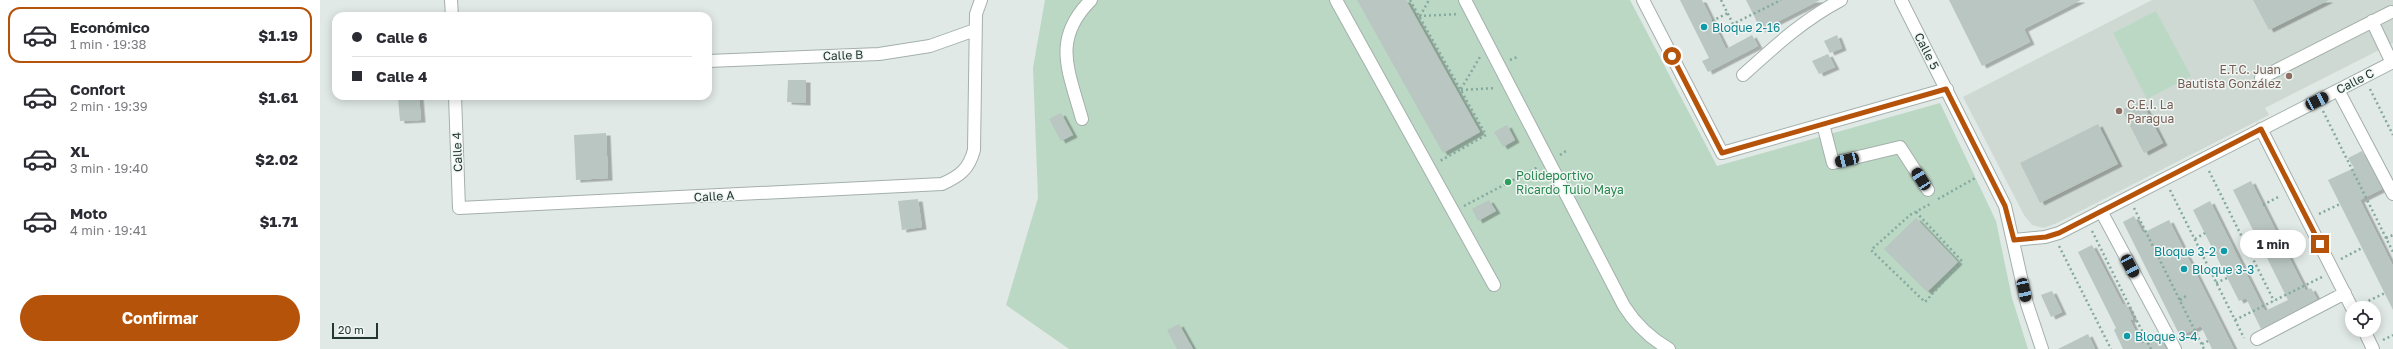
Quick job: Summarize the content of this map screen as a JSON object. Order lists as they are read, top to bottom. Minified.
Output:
{"streets":{"street":["Calle 5","Calle B","Calle C","Calle 4","Calle A"]},"crossings":[["Calle 5","Calle C"],["Calle B","Calle A"],["Calle 4","Calle A"]],"places":["Bloque 2-16","E.T.C. Juan Bautista González","C.E.I. La Paragua","Polideportivo Ricardo Tulio Maya","Bloque 3-2","Bloque 3-3","Bloque 3-4"],"scale_bar":"20 m","page":{"list":[{"name":"Económico","note":"1 min · 19:38","value":"$1.19"},{"name":"Confort","note":"2 min · 19:39","value":"$1.61"},{"name":"XL","note":"3 min · 19:40","value":"$2.02"},{"name":"Moto","note":"4 min · 19:41","value":"$1.71"}],"banner":["Calle 6","Calle 4"],"bubble":"1 min","buttons":"Confirmar","scale":"20 m"}}
